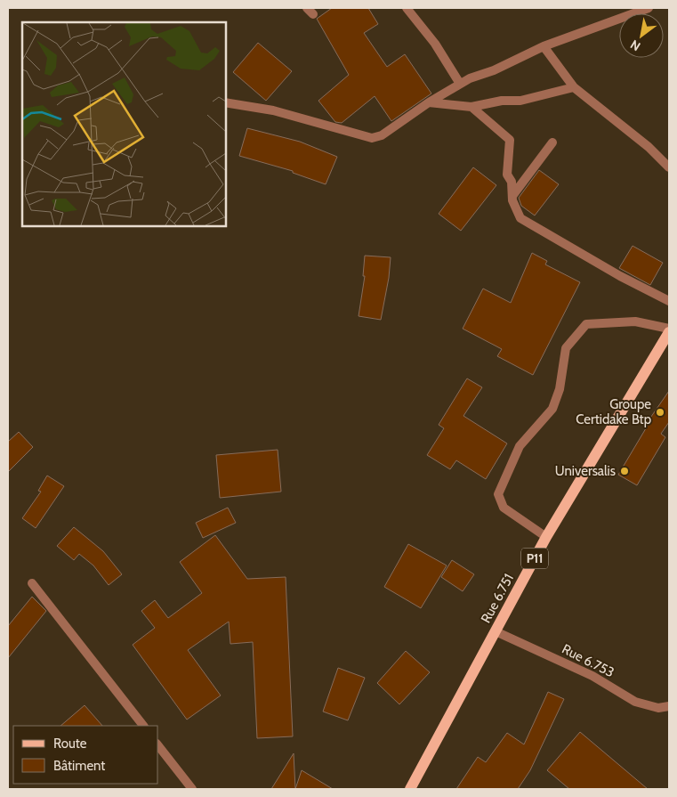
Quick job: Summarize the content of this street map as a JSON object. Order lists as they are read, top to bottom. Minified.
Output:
{"streets":{"main road":["P11","Rue 6.751"],"street":["Rue 6.753"]},"crossings":[["Rue 6.751","Rue 6.753"]],"places":["Groupe Certidake Btp","Universalis"],"legend":["Route","Bâtiment"],"north":"bottom left"}
